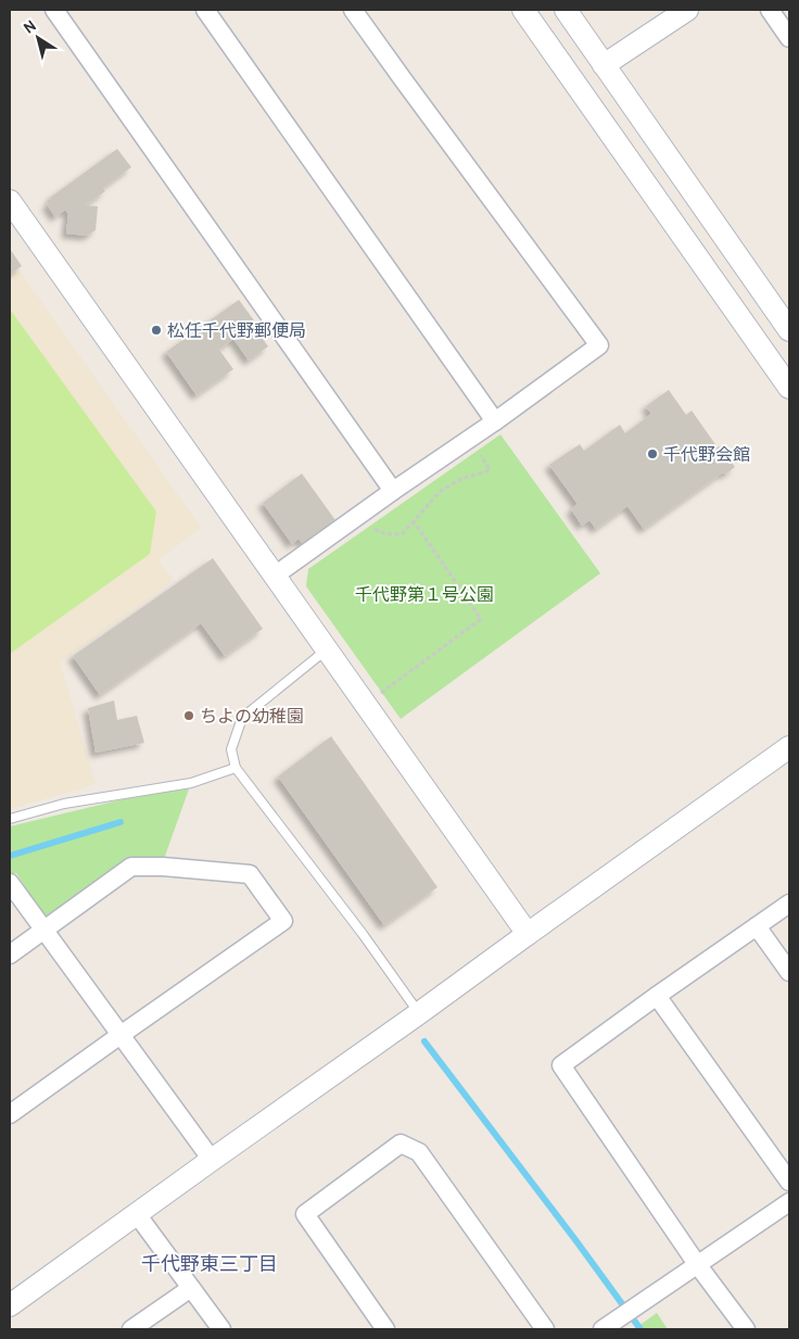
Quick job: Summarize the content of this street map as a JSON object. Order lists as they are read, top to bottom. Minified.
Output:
{"districts":["千代野東三丁目"],"parks":["千代野第１号公園"],"places":["松任千代野郵便局","千代野会館","ちよの幼稚園"],"north":"top left"}
